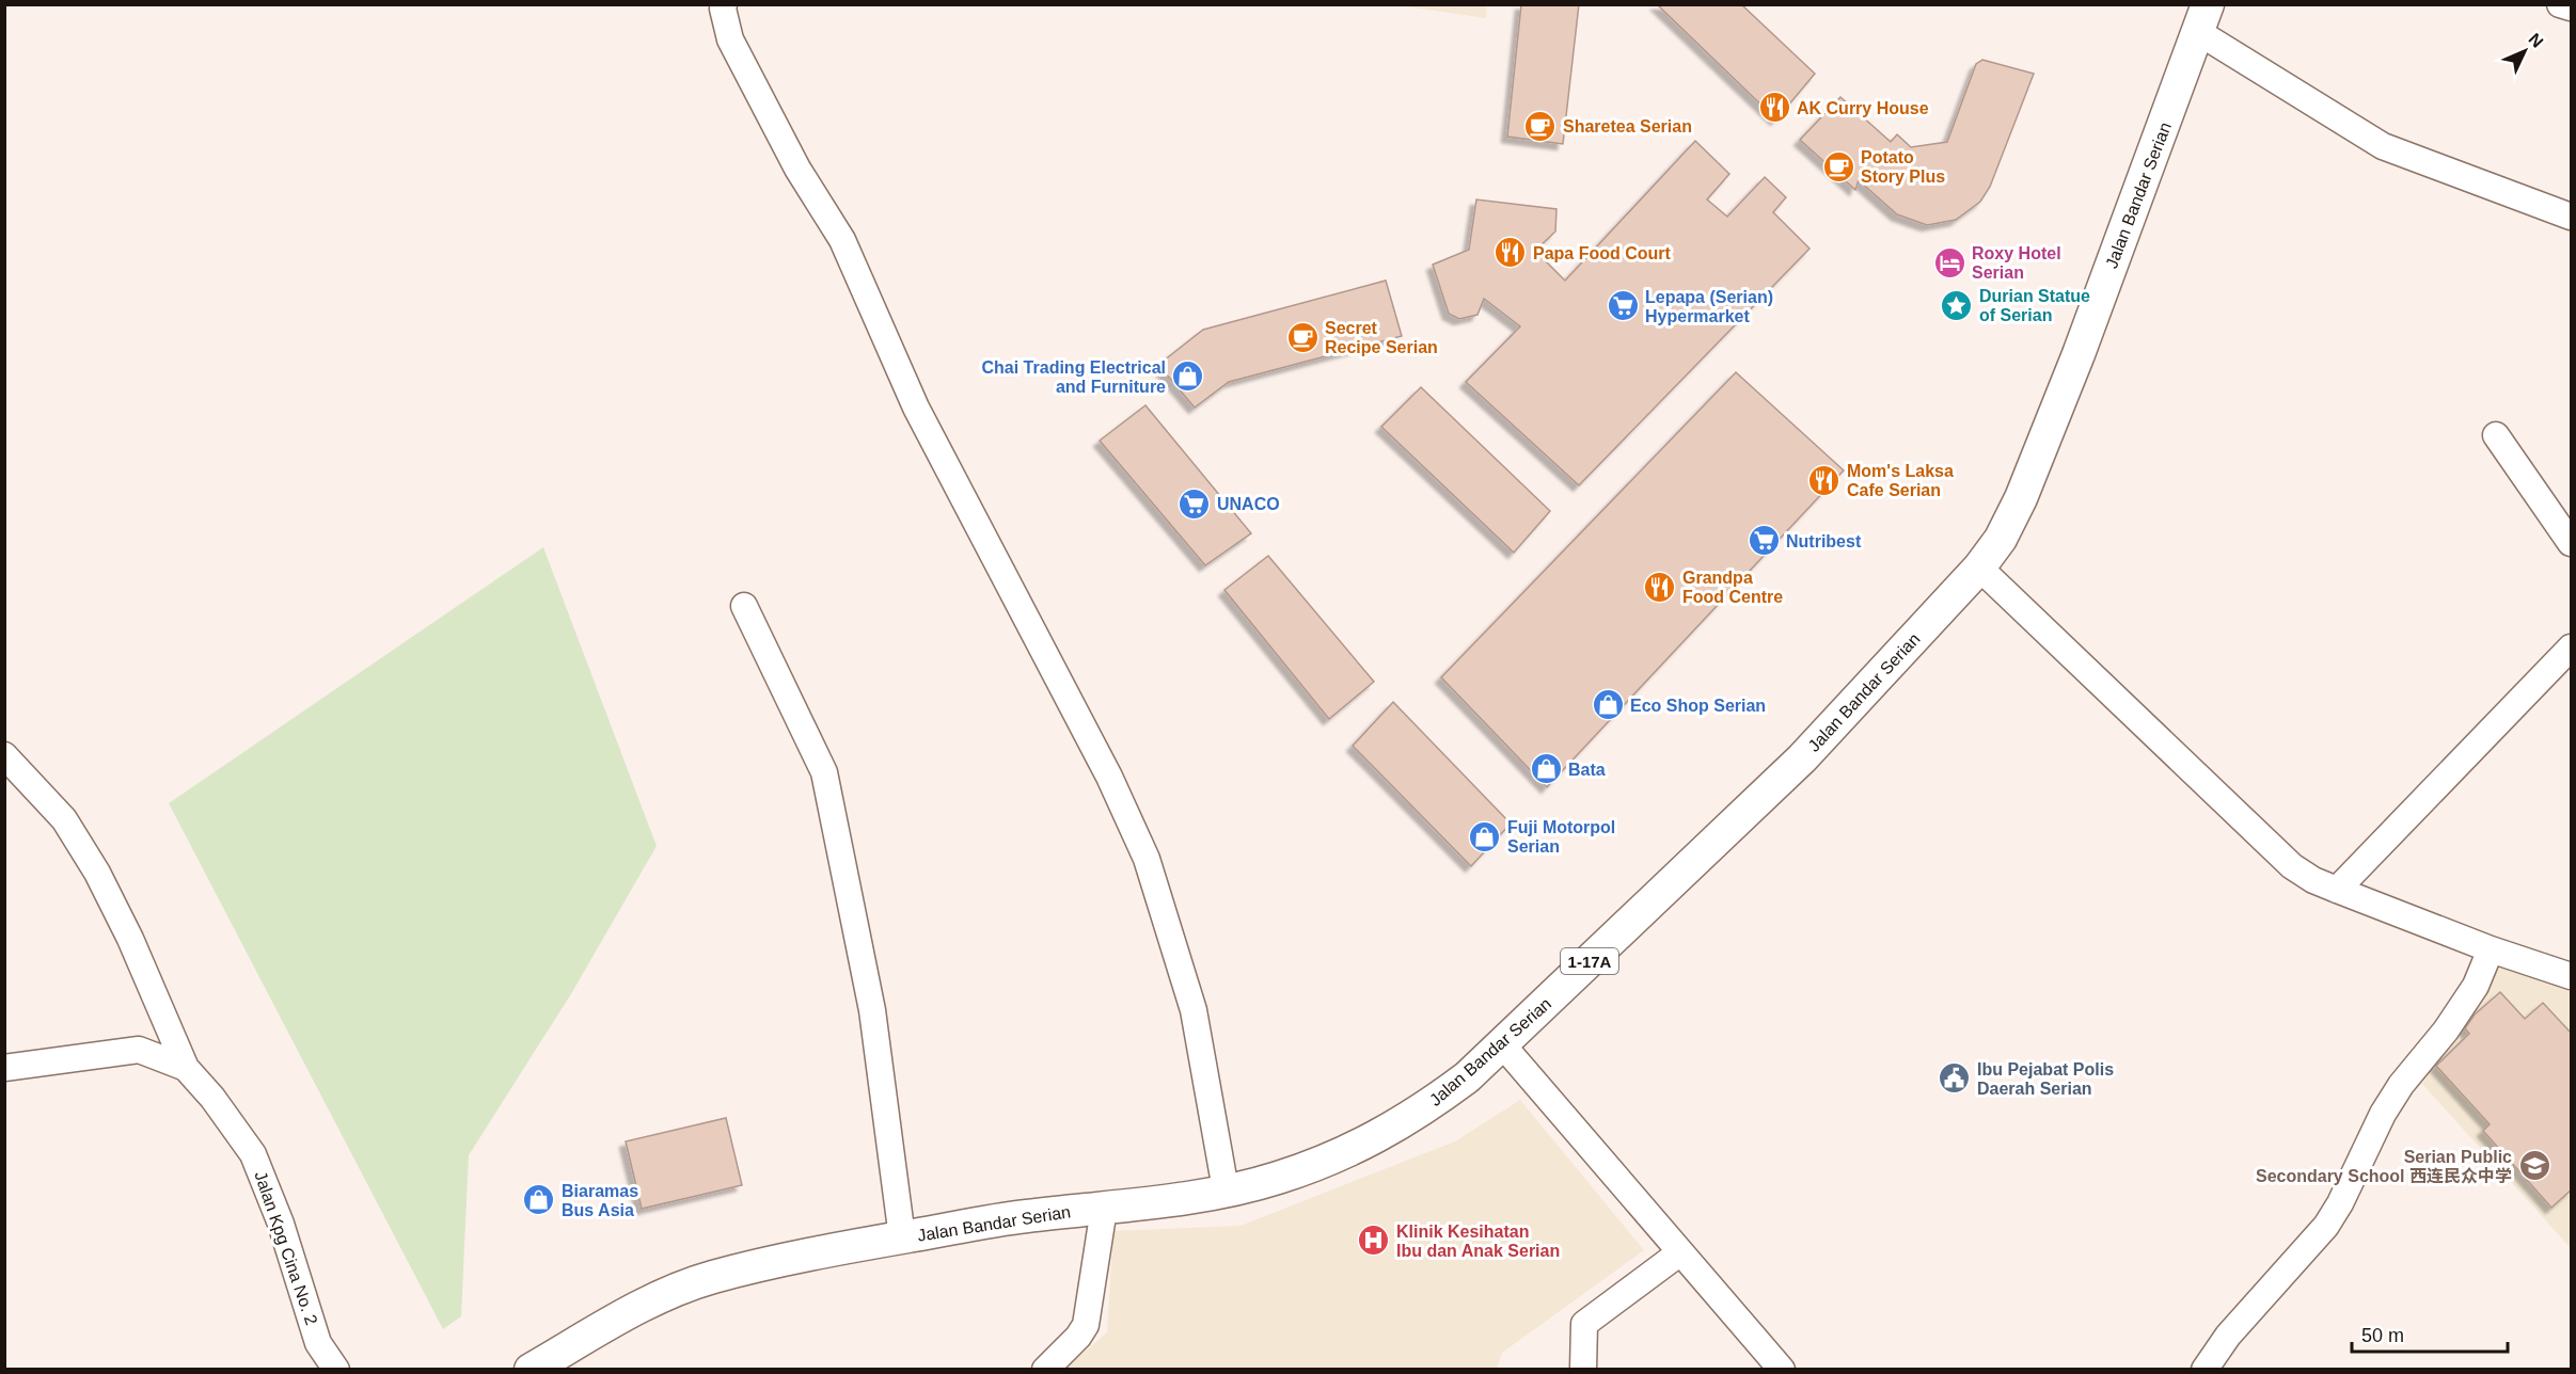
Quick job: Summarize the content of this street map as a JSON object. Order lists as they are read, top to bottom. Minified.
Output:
{"streets":{"main road":["Jalan Bandar Serian","1-17A"],"street":["Jalan Kpg Cina No. 2"]},"places":{"restaurant":["AK Curry House","Papa Food Court","Mom's Laksa Cafe Serian","Grandpa Food Centre"],"cafe":["Sharetea Serian","Potato Story Plus","Secret Recipe Serian"],"hotel":["Roxy Hotel Serian"],"place":["Durian Statue of Serian"],"supermarket":["Lepapa (Serian) Hypermarket","UNACO","Nutribest"],"shop":["Chai Trading Electrical and Furniture","Eco Shop Serian","Bata","Fuji Motorpol Serian","Biaramas Bus Asia"],"public building":["Ibu Pejabat Polis Daerah Serian"],"school or university":["Serian Public Secondary School 西连民众中学"],"hospital":["Klinik Kesihatan Ibu dan Anak Serian"]},"scale_bar":"50 m","north":"top right"}
